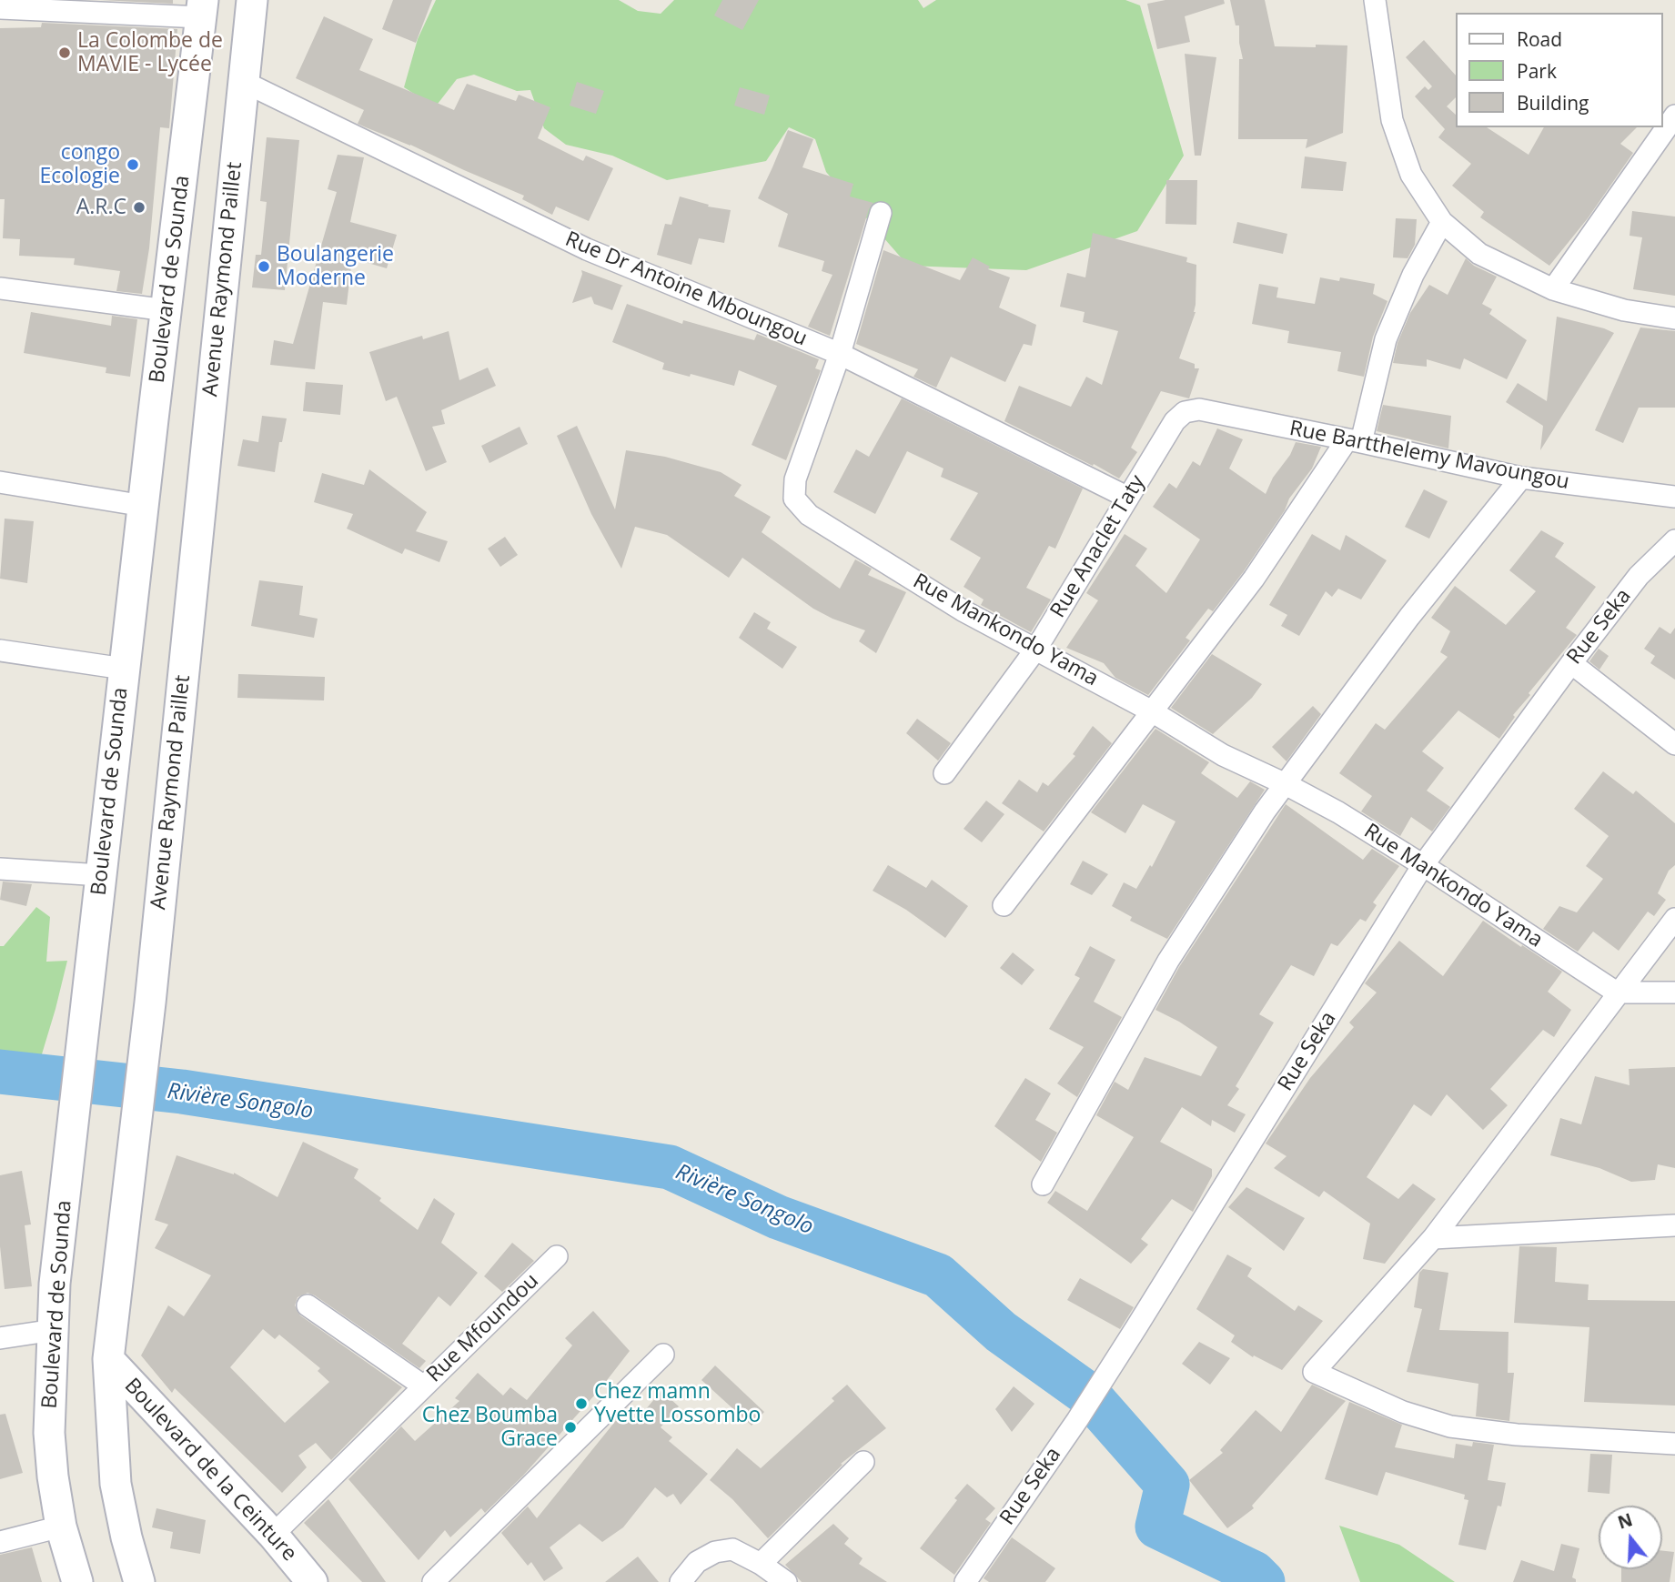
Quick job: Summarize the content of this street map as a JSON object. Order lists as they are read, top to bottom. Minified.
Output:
{"streets":{"main road":["Boulevard de Sounda","Avenue Raymond Paillet","Boulevard de la Ceinture"],"street":["Rue Dr Antoine Mboungou","Rue Bartthelemy Mavoungou","Rue Anaclet Taty","Rue Seka","Rue Mankondo Yama","Rue Mfoundou"]},"crossings":[["Avenue Raymond Paillet","Rue Dr Antoine Mboungou"],["Avenue Raymond Paillet","Boulevard de la Ceinture"],["Rue Dr Antoine Mboungou","Rue Anaclet Taty"],["Rue Dr Antoine Mboungou","Rue Mankondo Yama"],["Rue Bartthelemy Mavoungou","Rue Anaclet Taty"],["Rue Anaclet Taty","Rue Mankondo Yama"],["Rue Seka","Rue Mankondo Yama"],["Rue Mfoundou","Boulevard de la Ceinture"]],"water":["Rivière Songolo"],"places":["La Colombe de MAVIE - Lycée","congo Ecologie","A.R.C","Boulangerie Moderne","Chez mamn Yvette Lossombo","Chez Boumba Grace"],"legend":["Road","Park","Building"],"north":"top"}
